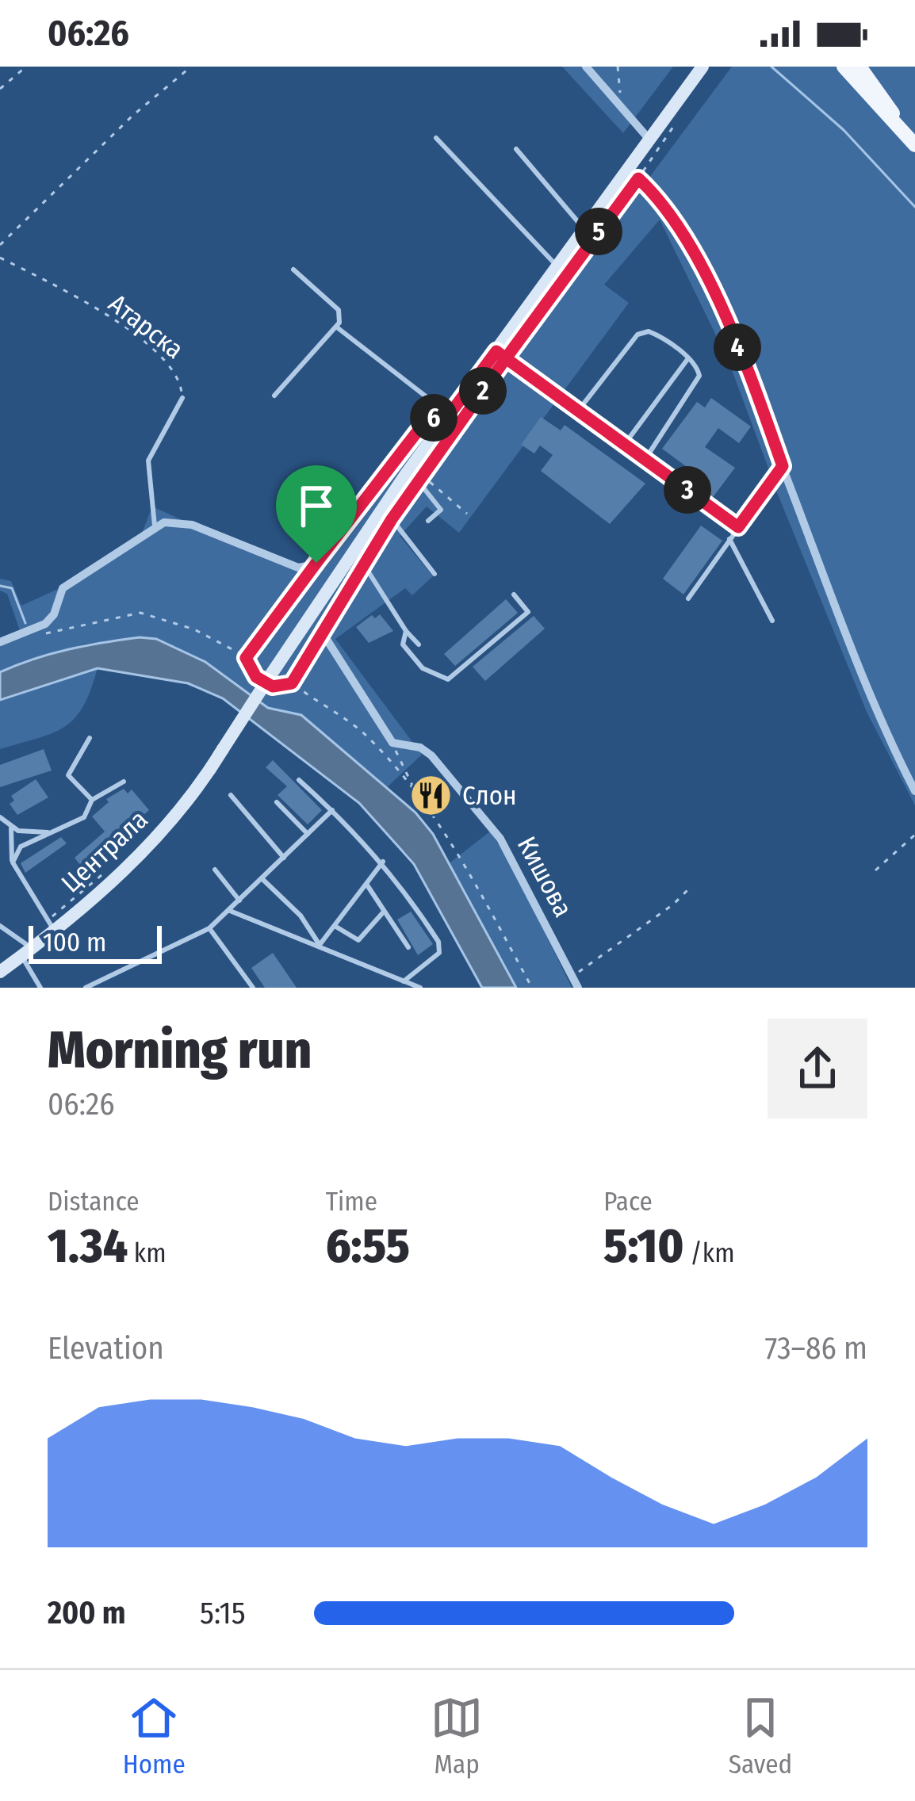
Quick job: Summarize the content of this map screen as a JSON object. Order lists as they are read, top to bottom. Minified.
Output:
{"streets":{"main road":["Централа"],"street":["Кишова"],"lane":["Атарска"]},"places":{"restaurant":["Слон"]},"scale_bar":"100 m","page":{"status":"06:26","pins":["5","4","2","6","3"],"scale":"100 m","heading":["Morning run","06:26"],"stats":[["Distance","1.34 km"],["Time","6:55"],["Pace","5:10 /km"]],"chart":["Elevation","73–86 m"],"list":[{"name":"200 m","note":"5:15"}],"tabs":["Home","Map","Saved"]}}
